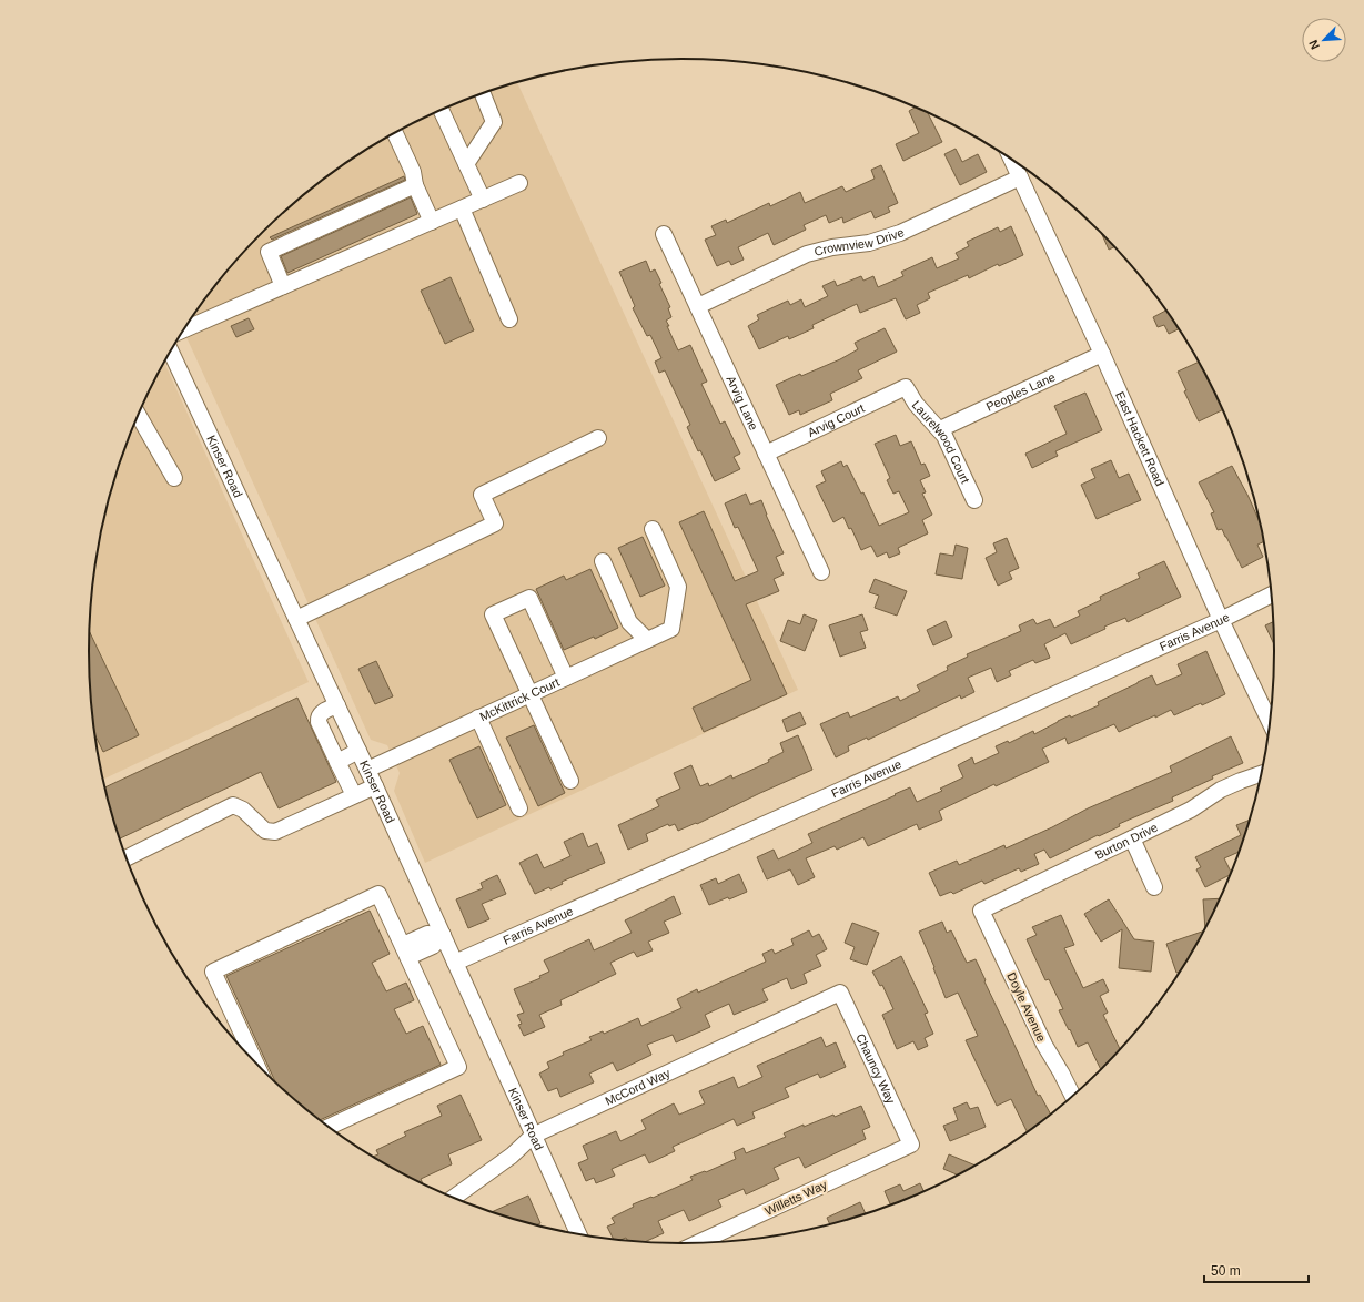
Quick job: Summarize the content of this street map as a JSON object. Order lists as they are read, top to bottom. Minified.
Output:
{"streets":{"street":["Crownview Drive","Peoples Lane","Arvig Lane","Arvig Court","East Hackett Road","Laurelwood Court","Kinser Road","Farris Avenue","McKittrick Court","Burton Drive","Doyle Avenue","Chauncy Way","McCord Way","Willetts Way"]},"crossings":[["Crownview Drive","Arvig Lane"],["Crownview Drive","East Hackett Road"],["Peoples Lane","East Hackett Road"],["Peoples Lane","Laurelwood Court"],["Arvig Lane","Arvig Court"],["Arvig Court","Laurelwood Court"],["East Hackett Road","Farris Avenue"],["Kinser Road","Farris Avenue"],["Kinser Road","McKittrick Court"],["Kinser Road","McCord Way"],["Burton Drive","Doyle Avenue"],["Chauncy Way","McCord Way"],["Chauncy Way","Willetts Way"]],"scale_bar":"50 m","north":"bottom left"}
